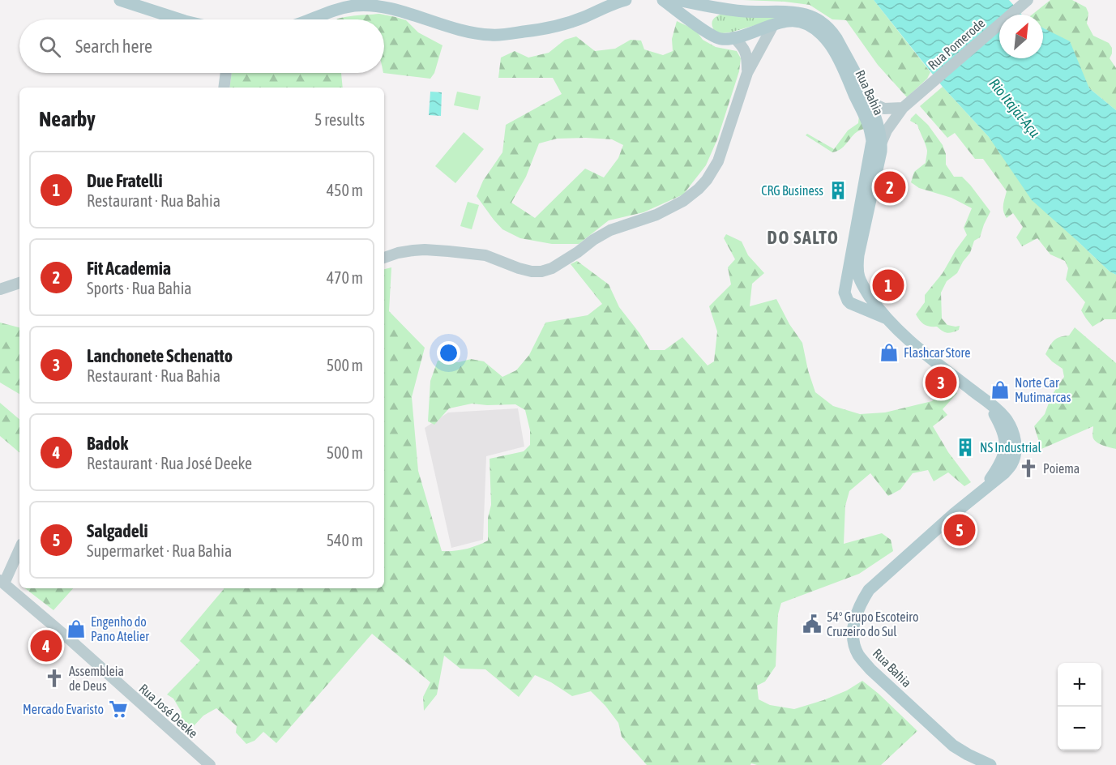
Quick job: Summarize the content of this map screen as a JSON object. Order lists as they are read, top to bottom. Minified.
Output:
{"streets":{"main road":["Rua Bahia"],"street":["Rua Pomerode","Rua José Deeke"]},"crossings":[["Rua Pomerode","Rua Bahia"]],"districts":["DO SALTO"],"water":["Rio Itajaí-Açu"],"places":{"building":["CRG Business","NS Industrial"],"shop":["Flashcar Store","Norte Car Mutimarcas","Engenho do Pano Atelier"],"church":["Poiema","Assembleia de Deus"],"public building":["54° Grupo Escoteiro Cruzeiro do Sul"],"supermarket":["Mercado Evaristo"]},"north":"top right","page":{"search":"Search here","heading":["Nearby","5 results"],"list":[{"mark":"1","name":"Due Fratelli","note":"Restaurant · Rua Bahia","value":"450 m"},{"mark":"2","name":"Fit Academia","note":"Sports · Rua Bahia","value":"470 m"},{"mark":"3","name":"Lanchonete Schenatto","note":"Restaurant · Rua Bahia","value":"500 m"},{"mark":"4","name":"Badok","note":"Restaurant · Rua José Deeke","value":"500 m"},{"mark":"5","name":"Salgadeli","note":"Supermarket · Rua Bahia","value":"540 m"}],"pins":["2","1","3","5","4"],"map_buttons":["+","−"]}}
